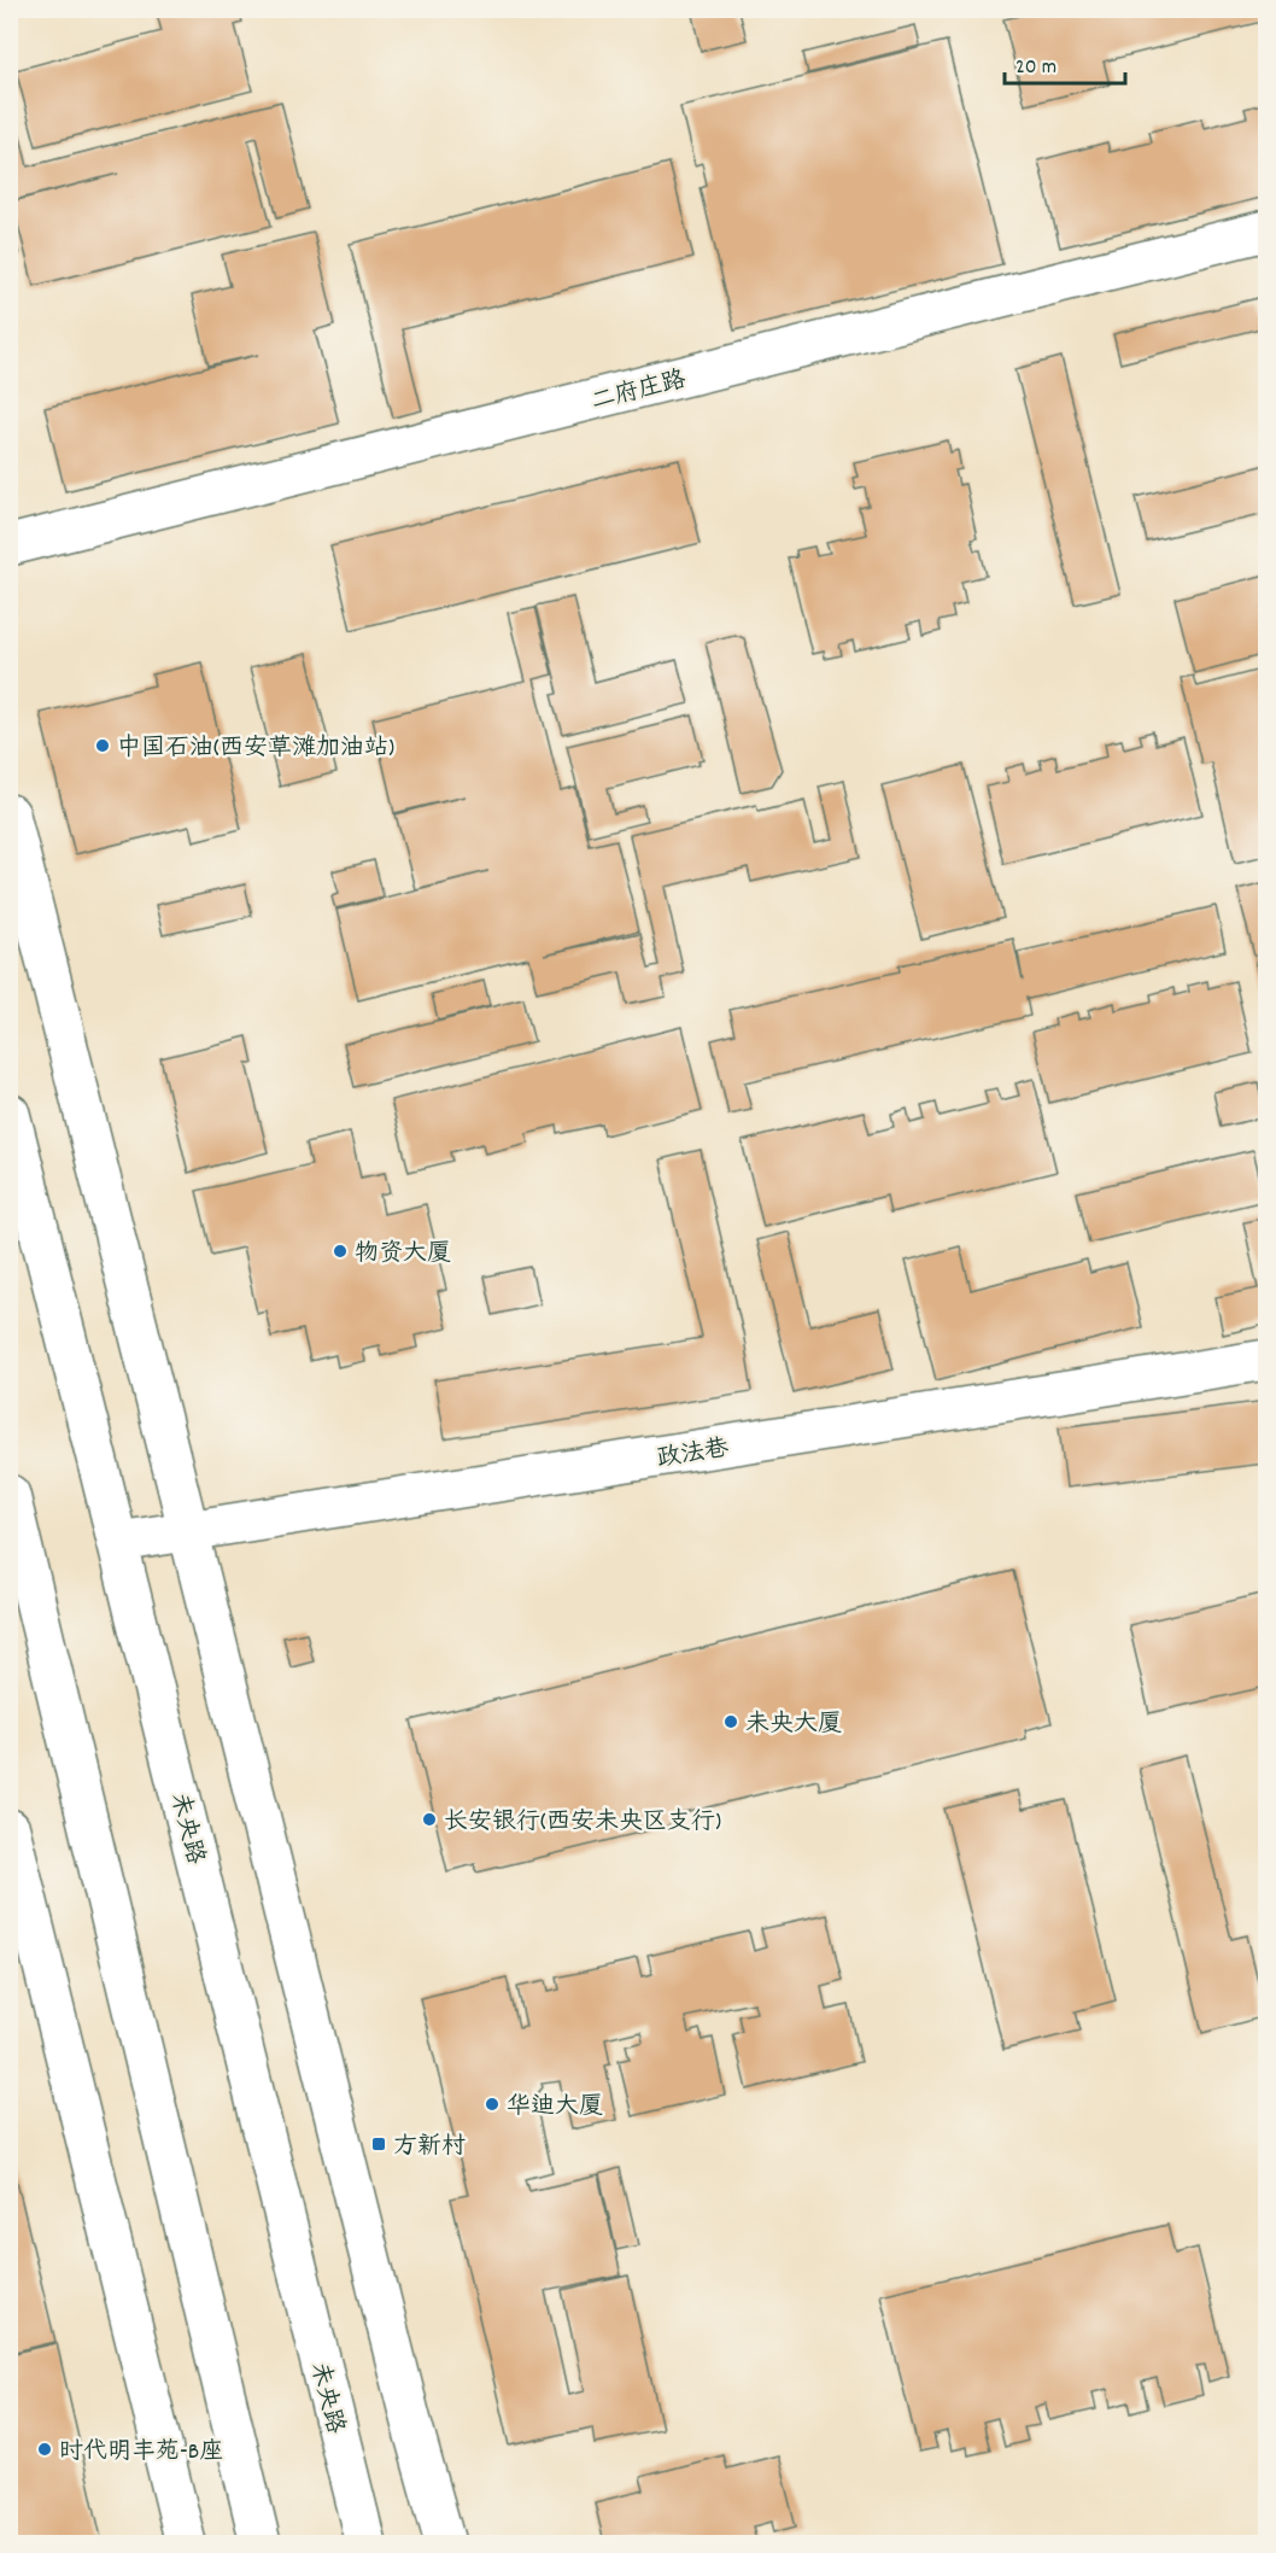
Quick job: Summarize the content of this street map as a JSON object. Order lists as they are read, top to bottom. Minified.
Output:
{"streets":{"street":["二府庄路","政法巷","未央路"]},"crossings":[["政法巷","未央路"]],"places":{"other":["中国石油(西安草滩加油站)","物资大厦","未央大厦","长安银行(西安未央区支行)","华迪大厦","时代明丰苑-B座"],"transit":["方新村"]},"scale_bar":"20 m"}
